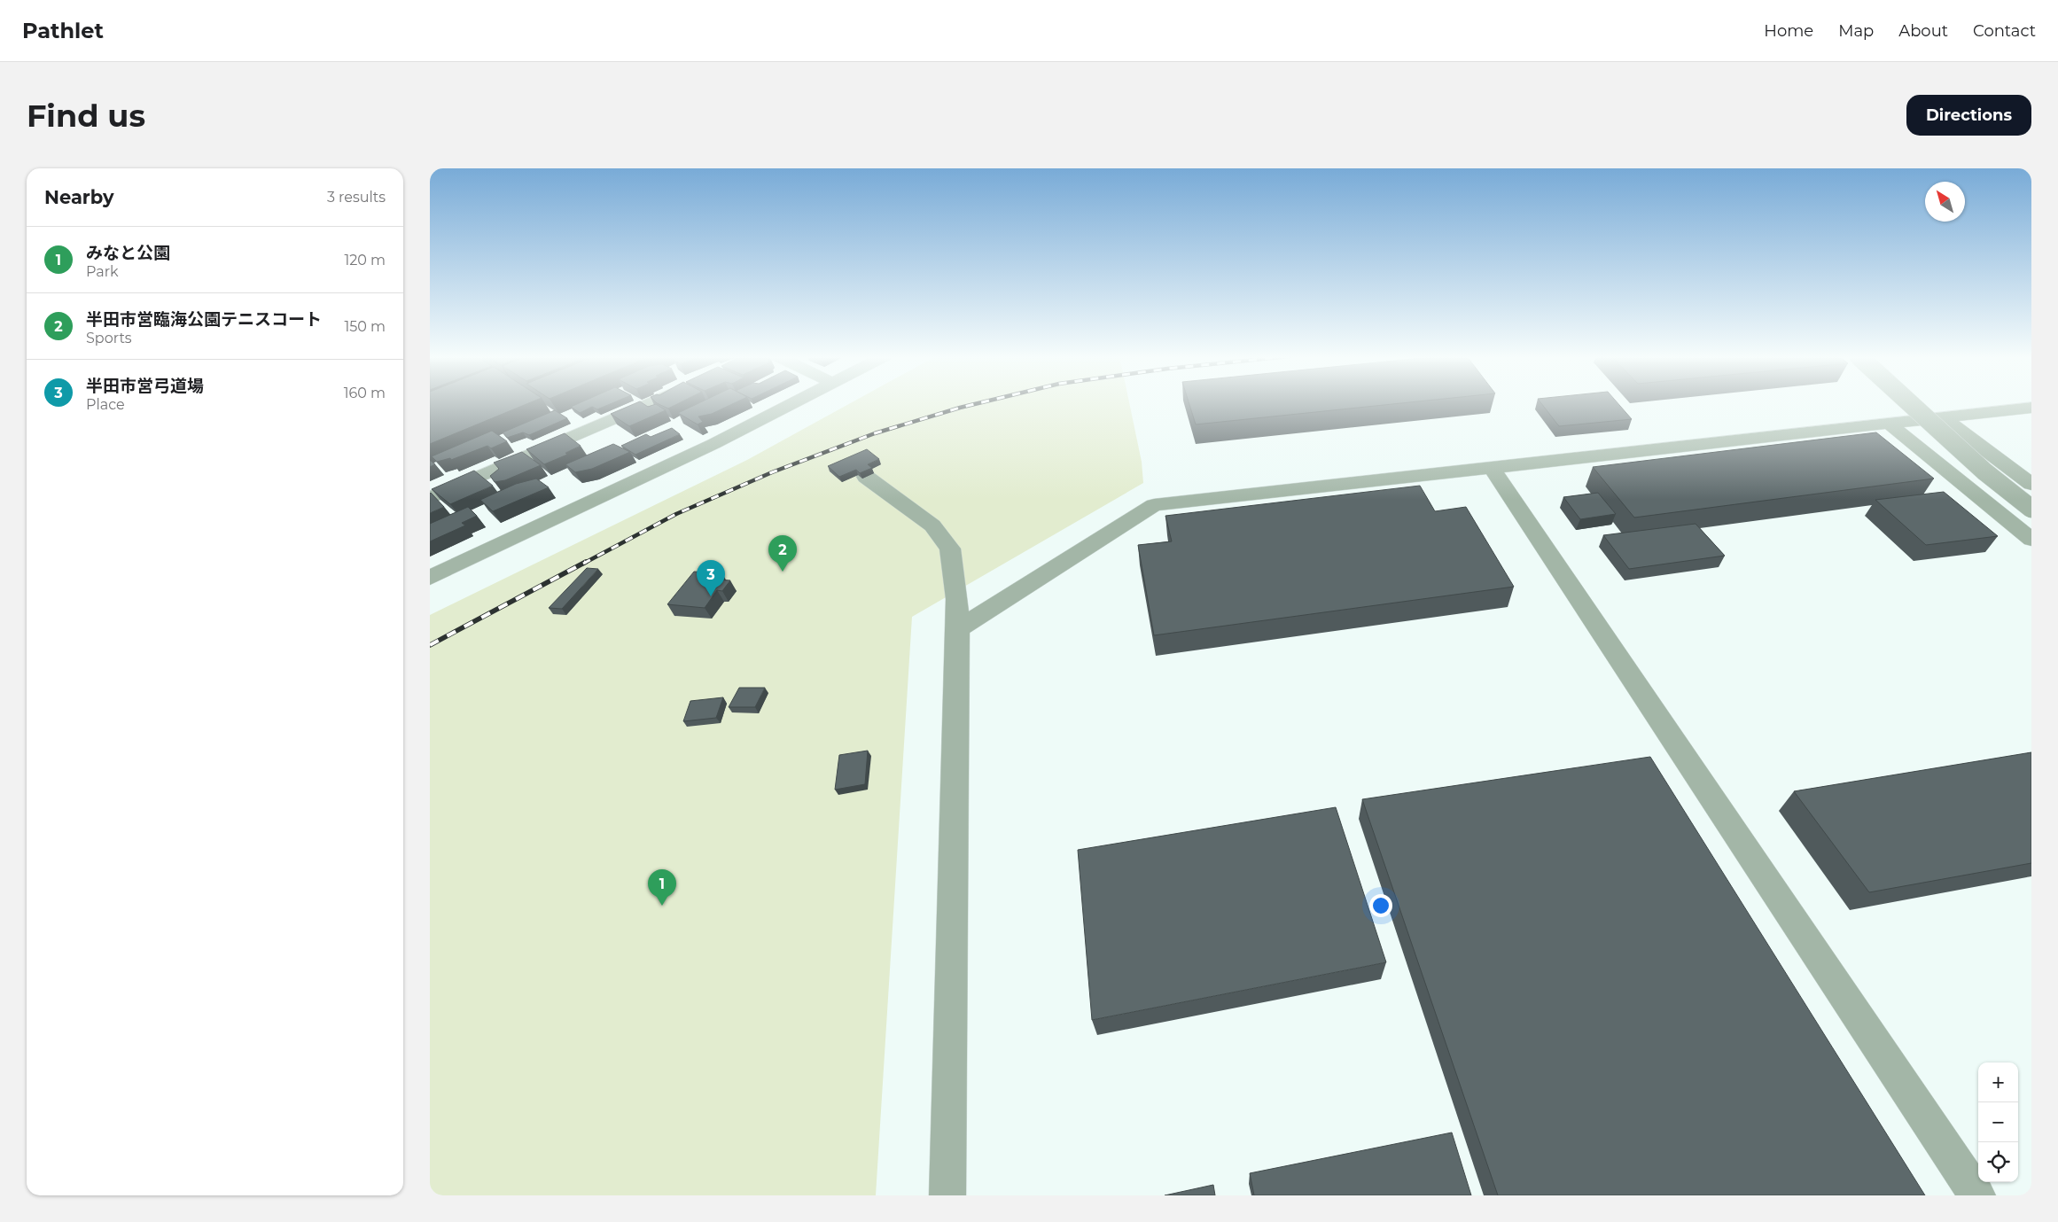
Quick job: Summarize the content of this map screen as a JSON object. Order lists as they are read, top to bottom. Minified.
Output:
{"north":"top left","page":{"header":"Pathlet","nav":["Home","Map","About","Contact"],"buttons":"Directions","title":"Find us","heading":["Nearby","3 results"],"list":[{"mark":"1","name":"みなと公園","note":"Park","value":"120 m"},{"mark":"2","name":"半田市営臨海公園テニスコート","note":"Sports","value":"150 m"},{"mark":"3","name":"半田市営弓道場","note":"Place","value":"160 m"}],"pins":["2","3","1"],"map_buttons":["+","−"]}}
